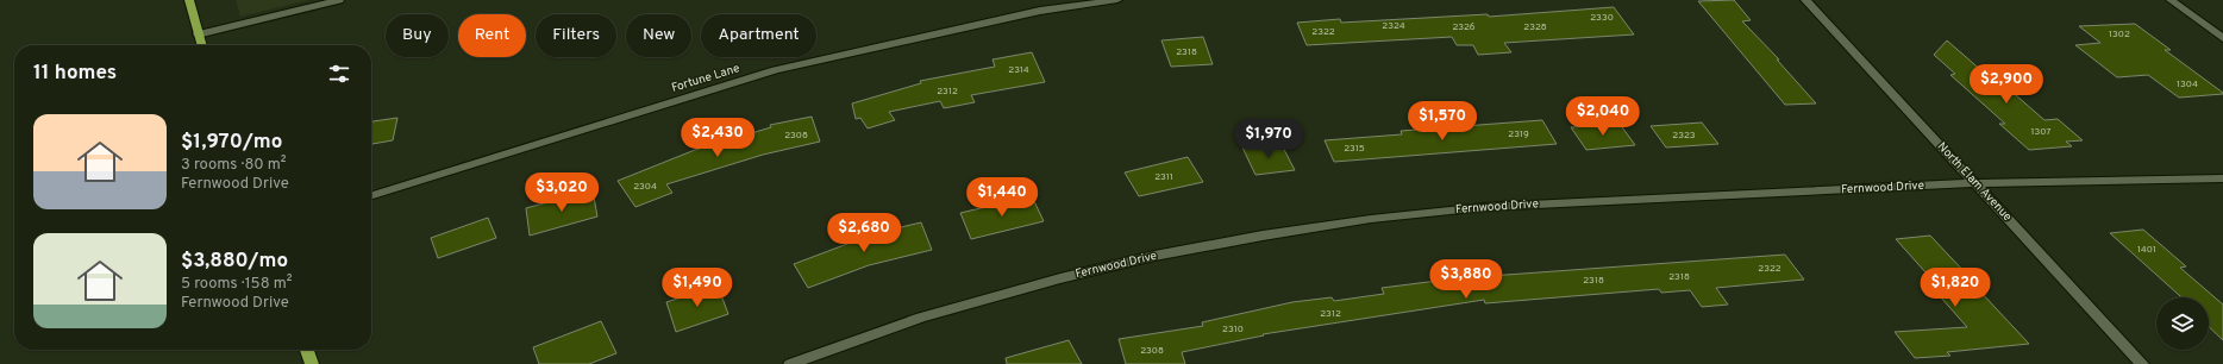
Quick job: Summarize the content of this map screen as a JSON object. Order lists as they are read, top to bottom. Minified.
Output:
{"streets":{"street":["Fortune Lane","North Elam Avenue","Fernwood Drive"]},"crossings":[["North Elam Avenue","Fernwood Drive"]],"house_numbers":["2330","2324","2326","2328","2322","1302","2318","2314","1304","2312","1307","2319","2308","2323","2315","2311","2304","1401","2322","2318","2318","2312","2310","2308"],"page":{"chip":["Buy","Rent","Filters","New","Apartment"],"heading":"11 homes","price":["$2,900","$2,040","$1,570","$2,430","$1,970","$3,020","$1,440","$2,680","$3,880","$1,490","$1,820"],"list":[{"name":"$1,970/mo","note":"3 rooms · 80 m² · Fernwood Drive"},{"name":"$3,880/mo","note":"5 rooms · 158 m² · Fernwood Drive"}]}}
